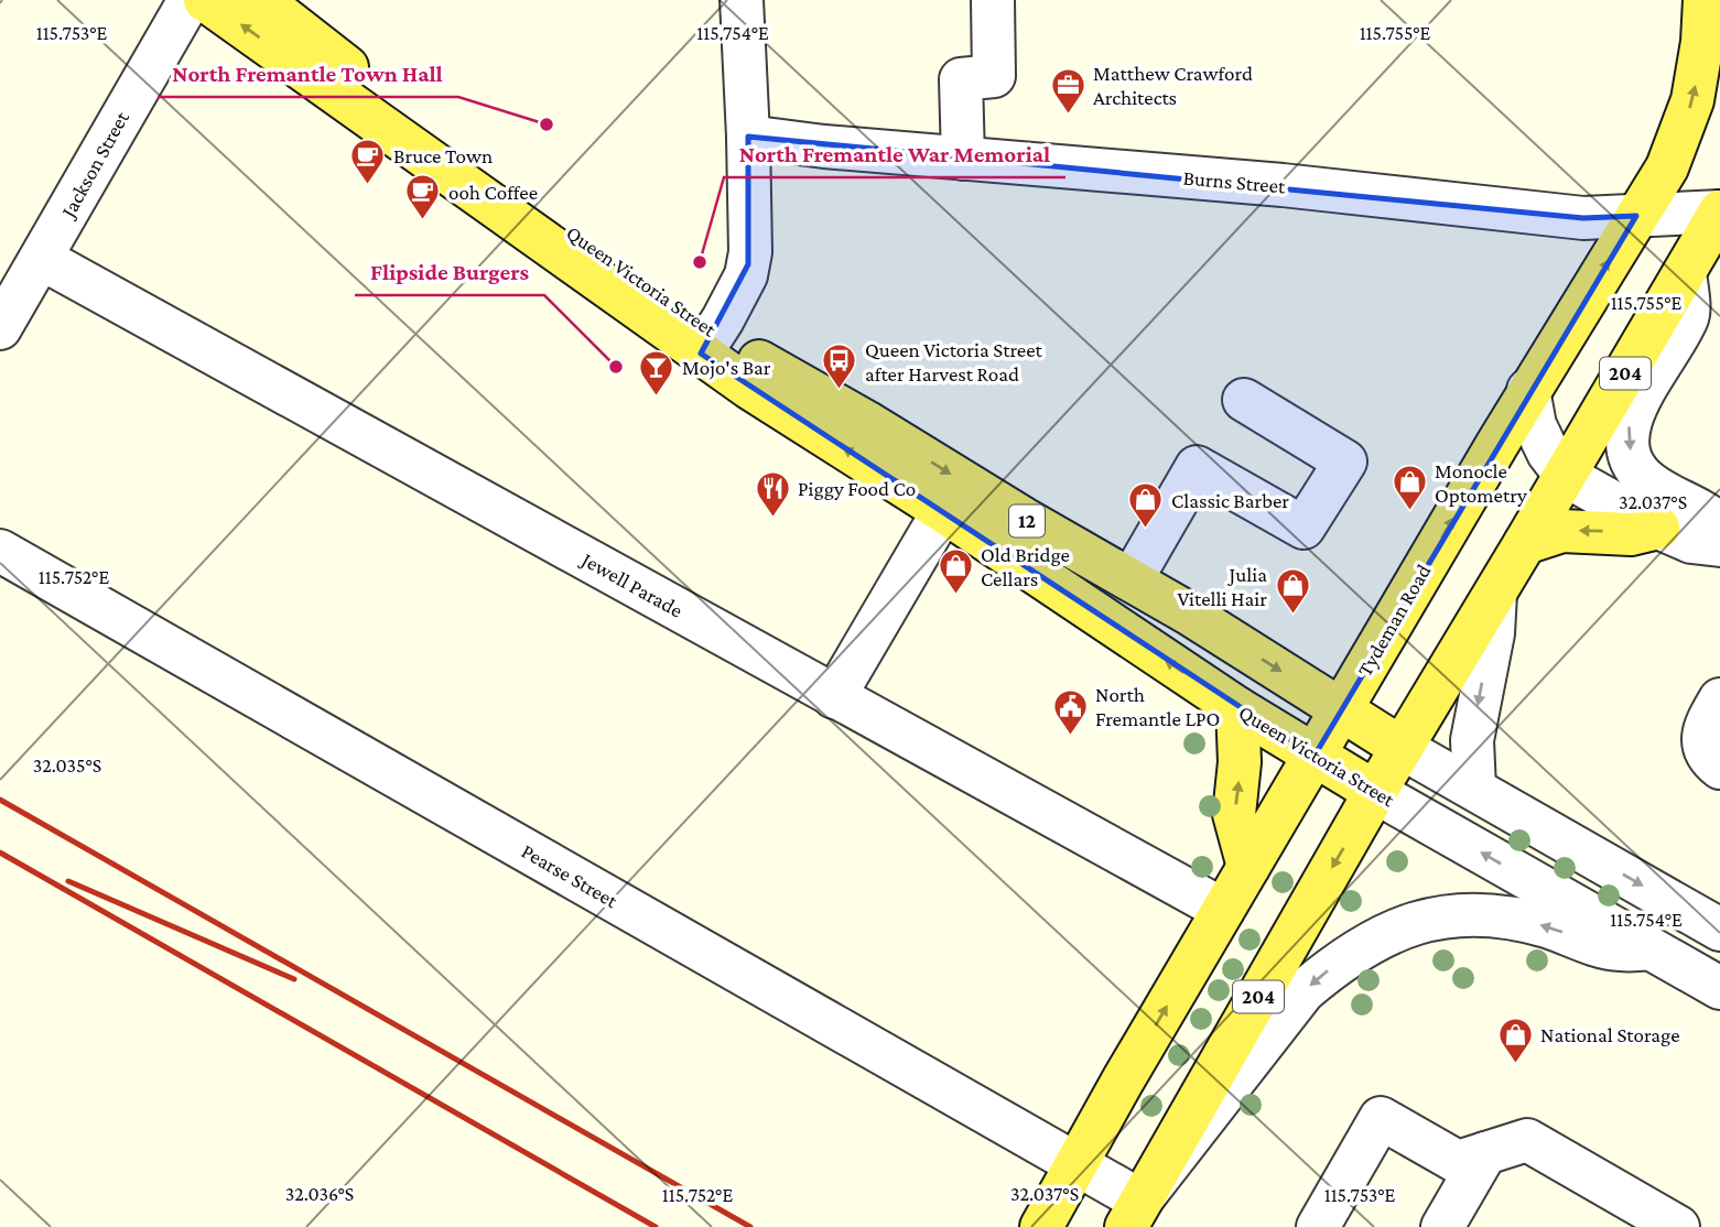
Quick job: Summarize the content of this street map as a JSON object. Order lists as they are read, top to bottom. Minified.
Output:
{"streets":{"main road":["Queen Victoria Street","204","12","Tydeman Road"],"street":["Jackson Street","Burns Street","Jewell Parade","Pearse Street"]},"crossings":[["Jackson Street","Jewell Parade"],["Burns Street","204"],["Burns Street","Tydeman Road"],["Queen Victoria Street","204"],["Queen Victoria Street","Tydeman Road"],["204","Pearse Street"],["Jewell Parade","Tydeman Road"],["Tydeman Road","Pearse Street"]],"places":{"office":["Matthew Crawford Architects"],"other":["North Fremantle Town Hall","North Fremantle War Memorial","Flipside Burgers"],"cafe":["Bruce Town","ooh Coffee"],"bus stop":["Queen Victoria Street after Harvest Road"],"bar":["Mojo's Bar"],"shop":["Monocle Optometry","Classic Barber","Old Bridge Cellars","Julia Vitelli Hair","National Storage"],"restaurant":["Piggy Food Co"],"public building":["North Fremantle LPO"]},"coordinates":["115.753°E","115.754°E","115.755°E","32.037°S","115.752°E","32.035°S","32.036°S"]}
